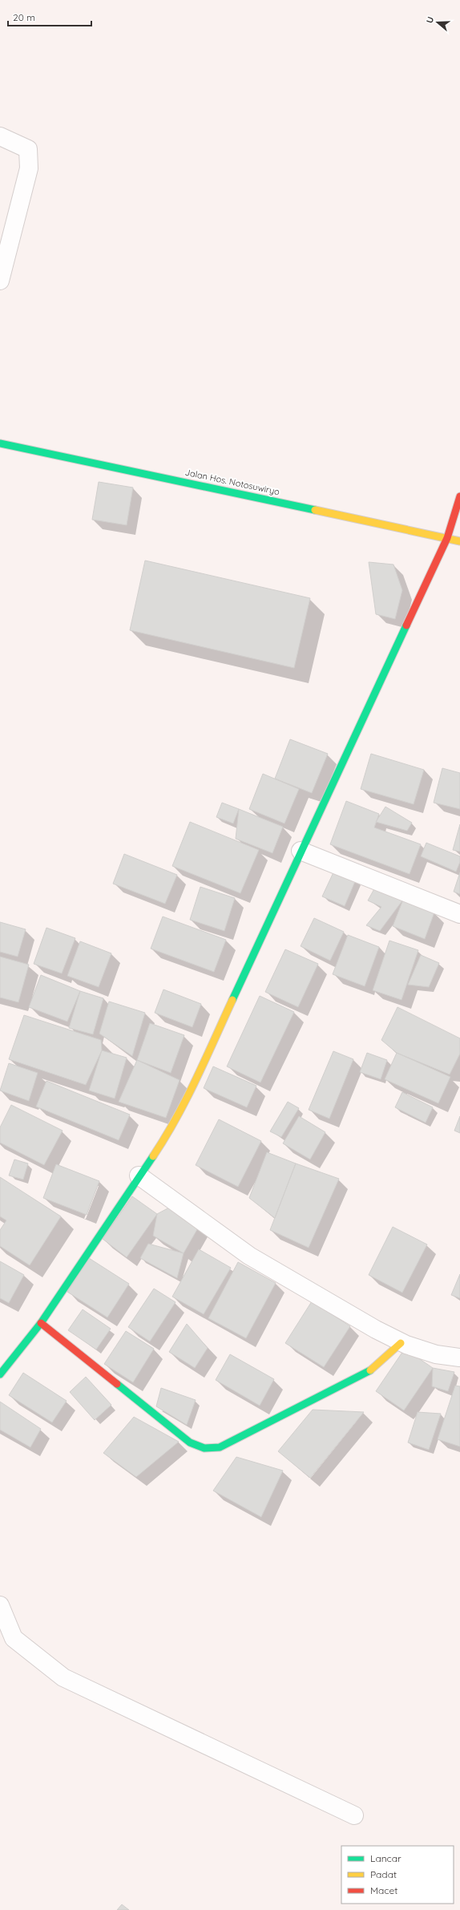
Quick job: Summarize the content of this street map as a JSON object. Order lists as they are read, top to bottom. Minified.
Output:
{"streets":{"street":["Jalan Hos. Notosuwiryo"]},"legend":["Lancar","Padat","Macet"],"scale_bar":"20 m","north":"left"}
